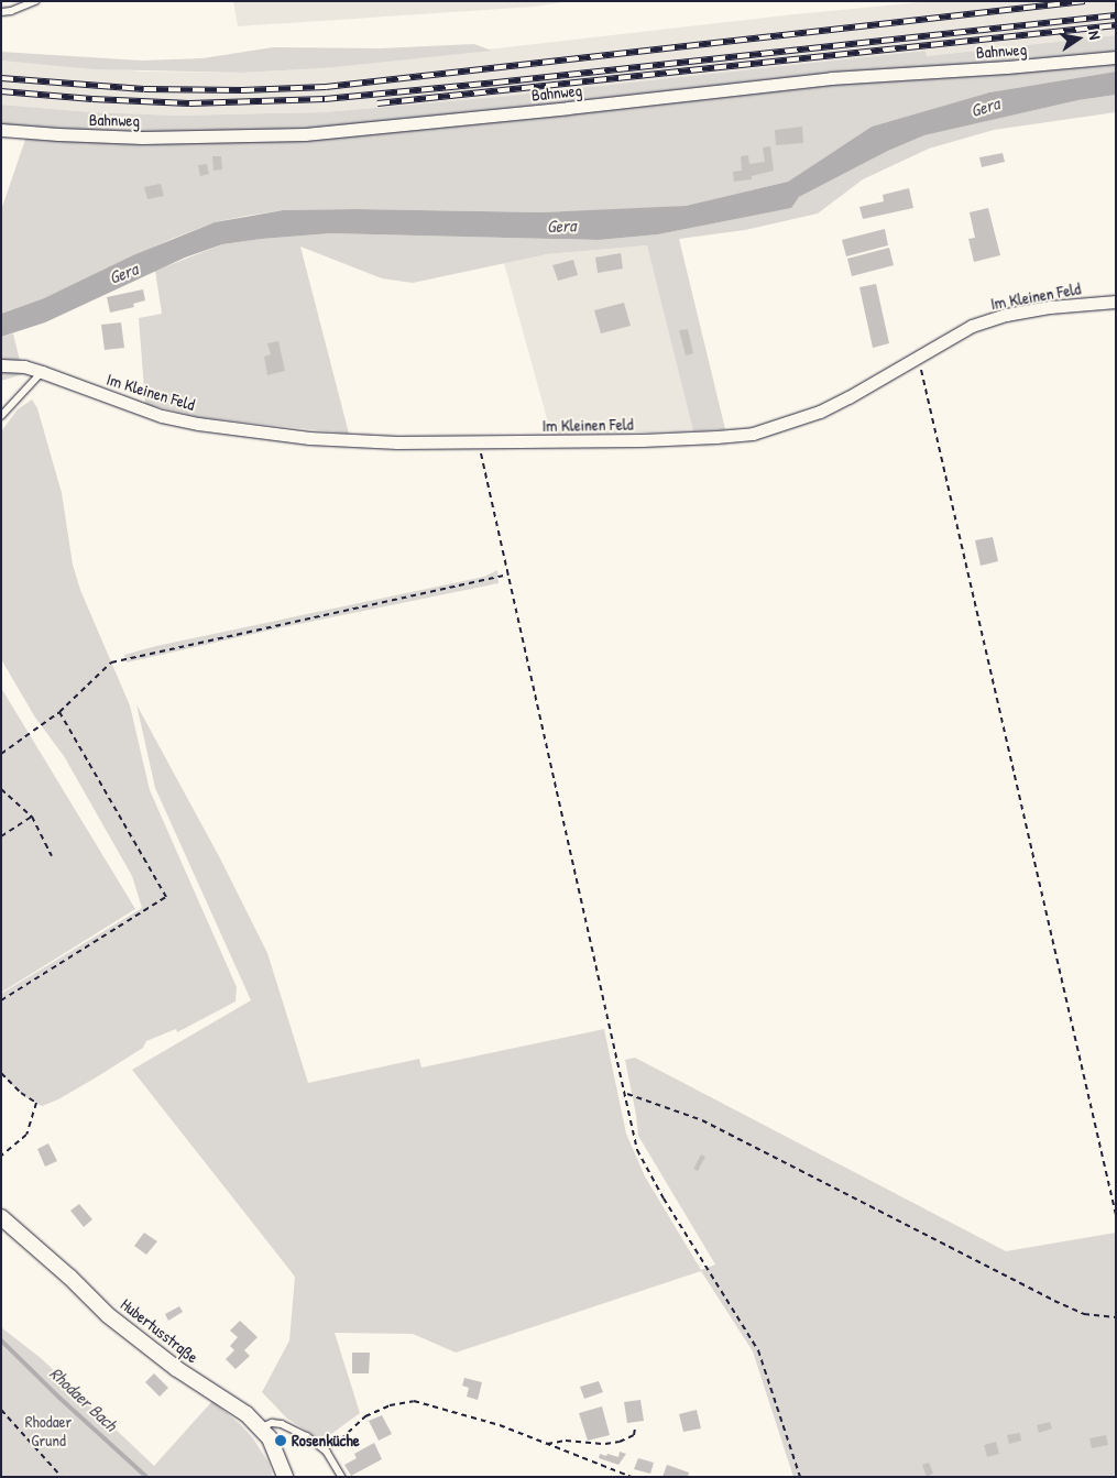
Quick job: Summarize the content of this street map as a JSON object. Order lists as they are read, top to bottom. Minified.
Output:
{"streets":{"street":["Bahnweg","Im Kleinen Feld","Hubertusstraße"]},"water":["Gera","Rhodaer Bach"],"parks":["Rhodaer Grund"],"places":["Rosenküche"],"north":"right"}
